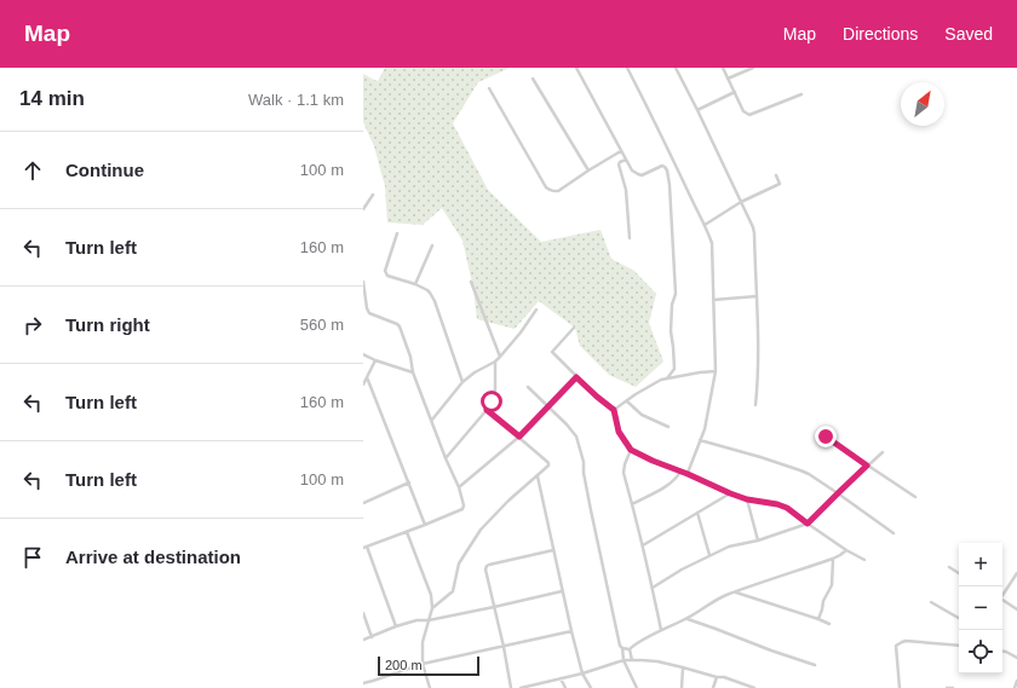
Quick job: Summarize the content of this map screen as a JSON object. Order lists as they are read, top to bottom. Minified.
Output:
{"scale_bar":"200 m","north":"top right","page":{"header":"Map","nav":["Map","Directions","Saved"],"heading":["14 min","Walk · 1.1 km"],"list":[["Continue","100 m"],["Turn left","160 m"],["Turn right","560 m"],["Turn left","160 m"],["Turn left","100 m"],"Arrive at destination"],"map_buttons":["+","−"],"scale":"200 m"}}
